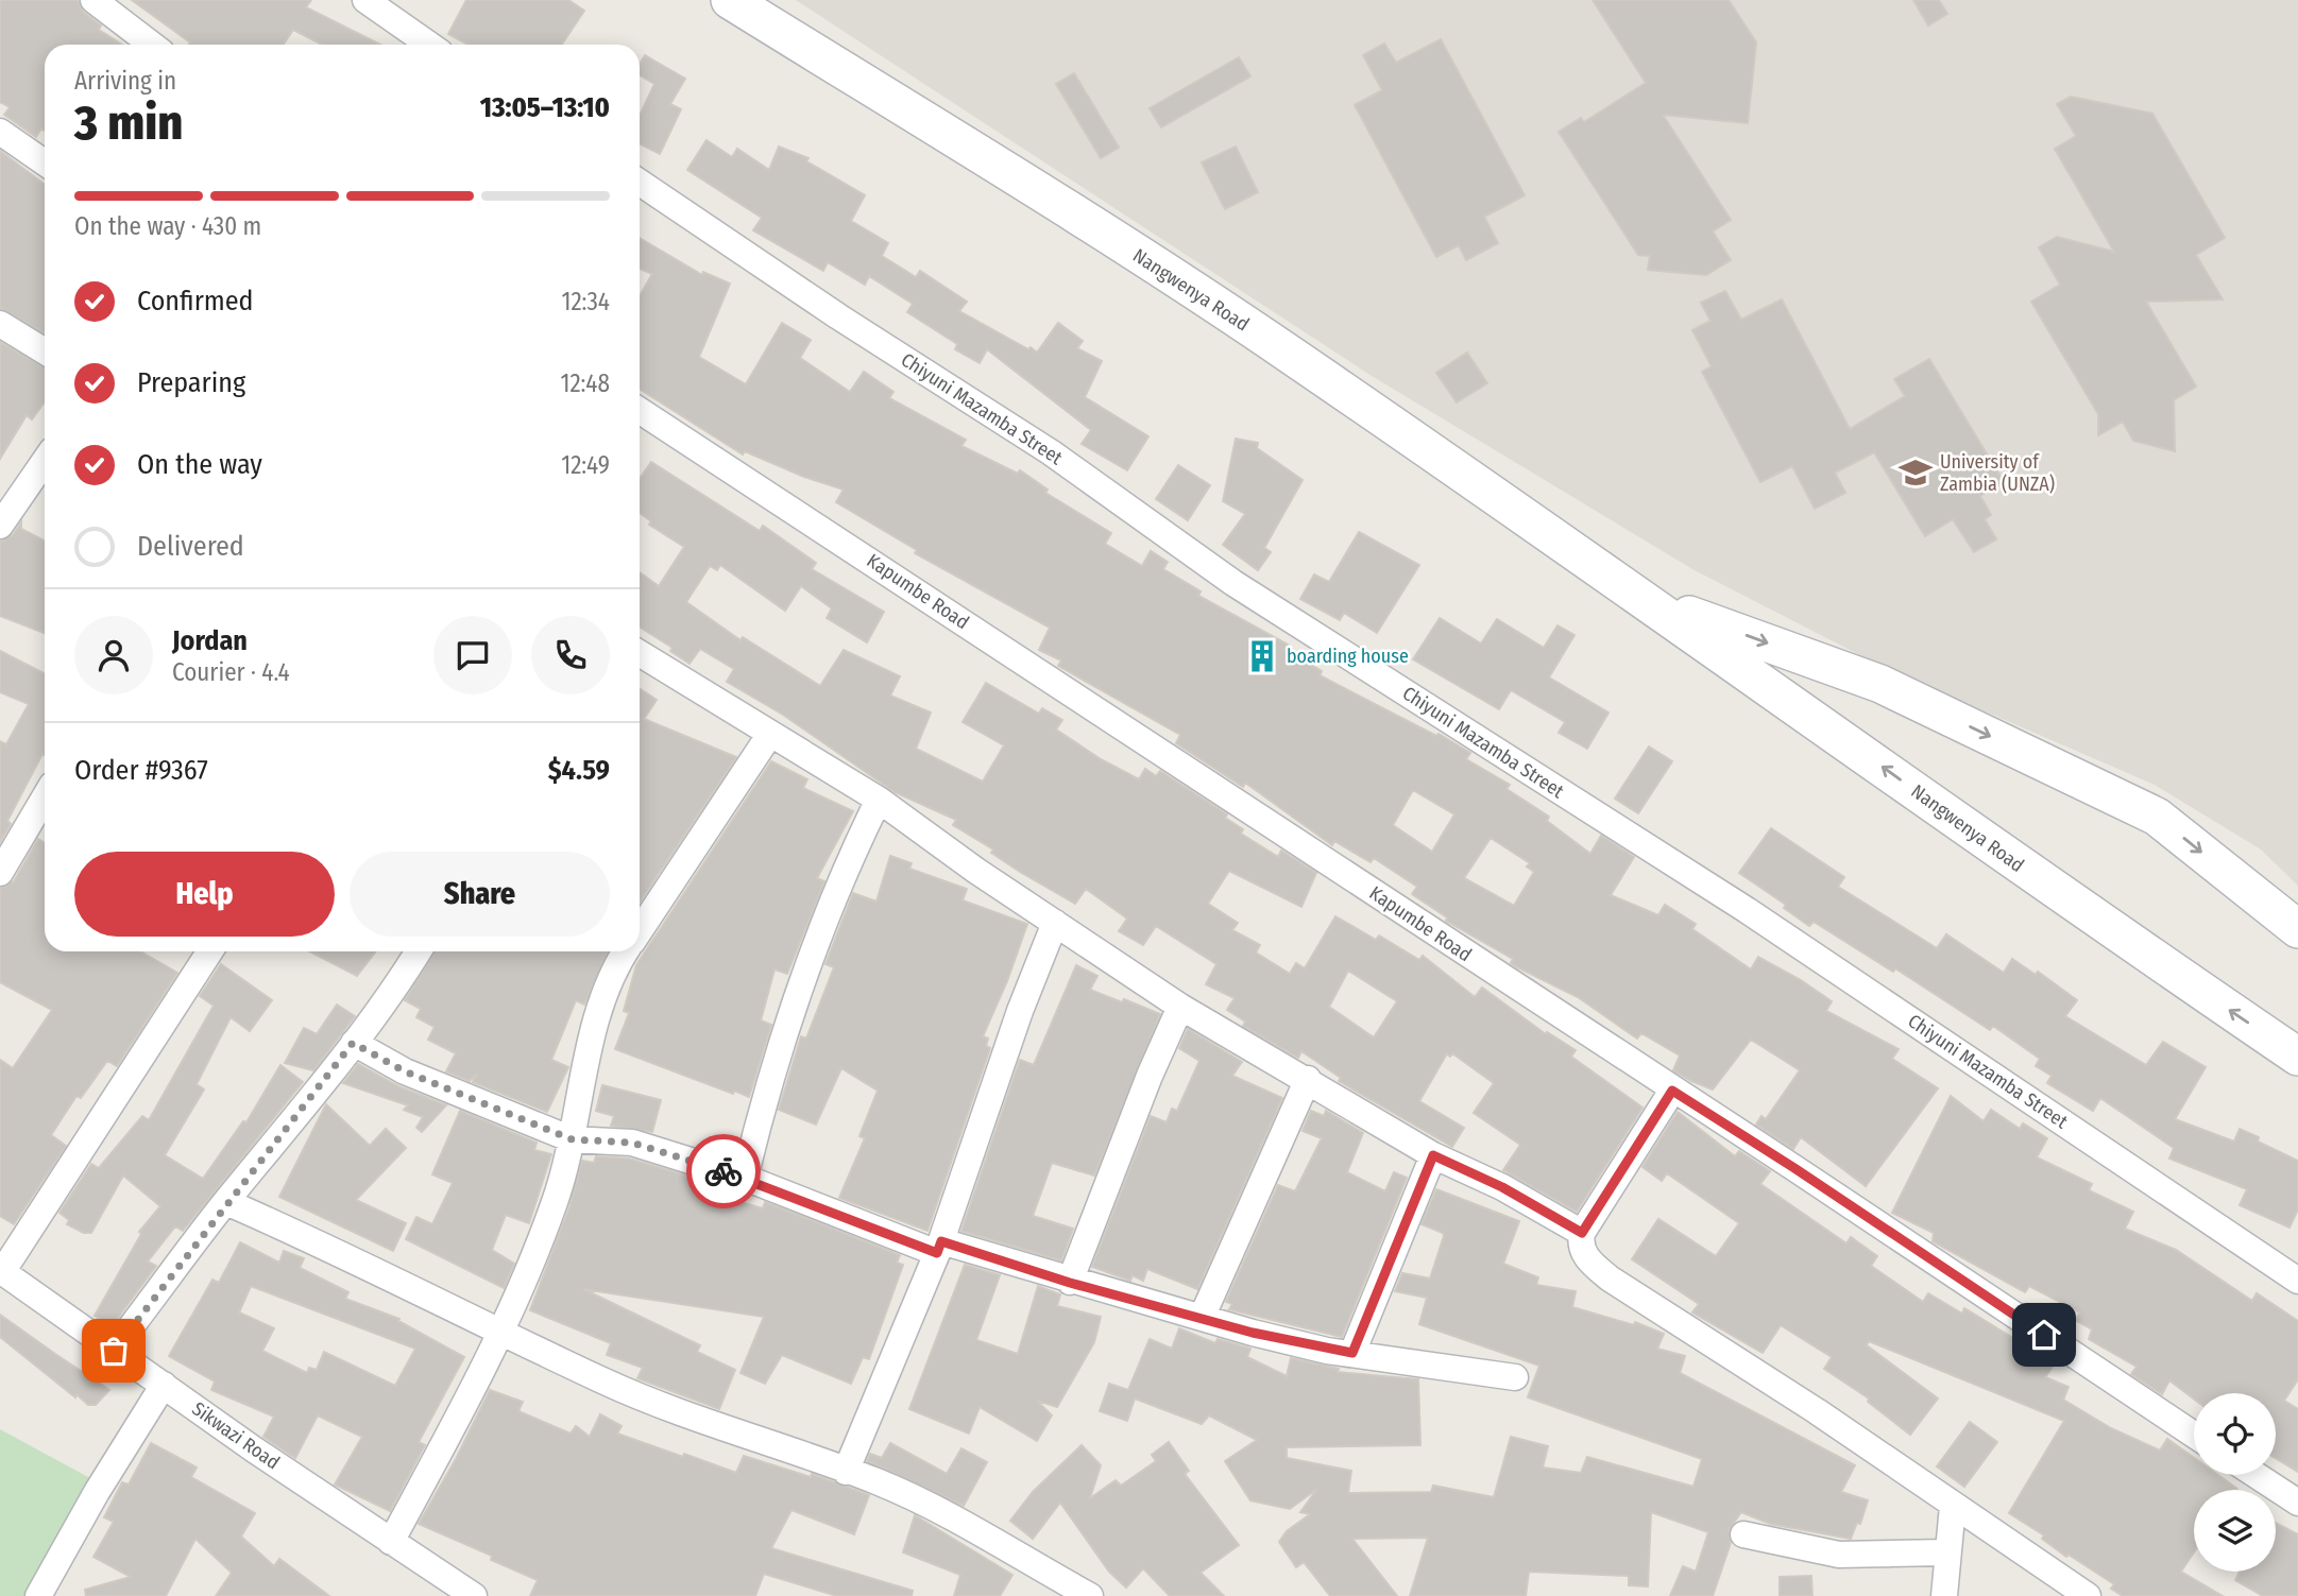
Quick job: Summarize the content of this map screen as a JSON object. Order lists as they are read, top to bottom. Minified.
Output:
{"streets":{"main road":["Nangwenya Road"],"street":["Chiyuni Mazamba Street","Kapumbe Road","Sikwazi Road"]},"places":{"school or university":["University of Zambia (UNZA)"],"building":["boarding house"]},"page":{"heading":["3 min","Arriving in","13:05–13:10"],"panel":["Jordan","Courier · 4.4","Order #9367","$4.59"],"bar":"On the way · 430 m","list":[["Confirmed","12:34"],["Preparing","12:48"],["On the way","12:49"],"Delivered"],"buttons":["Help","Share"]}}
